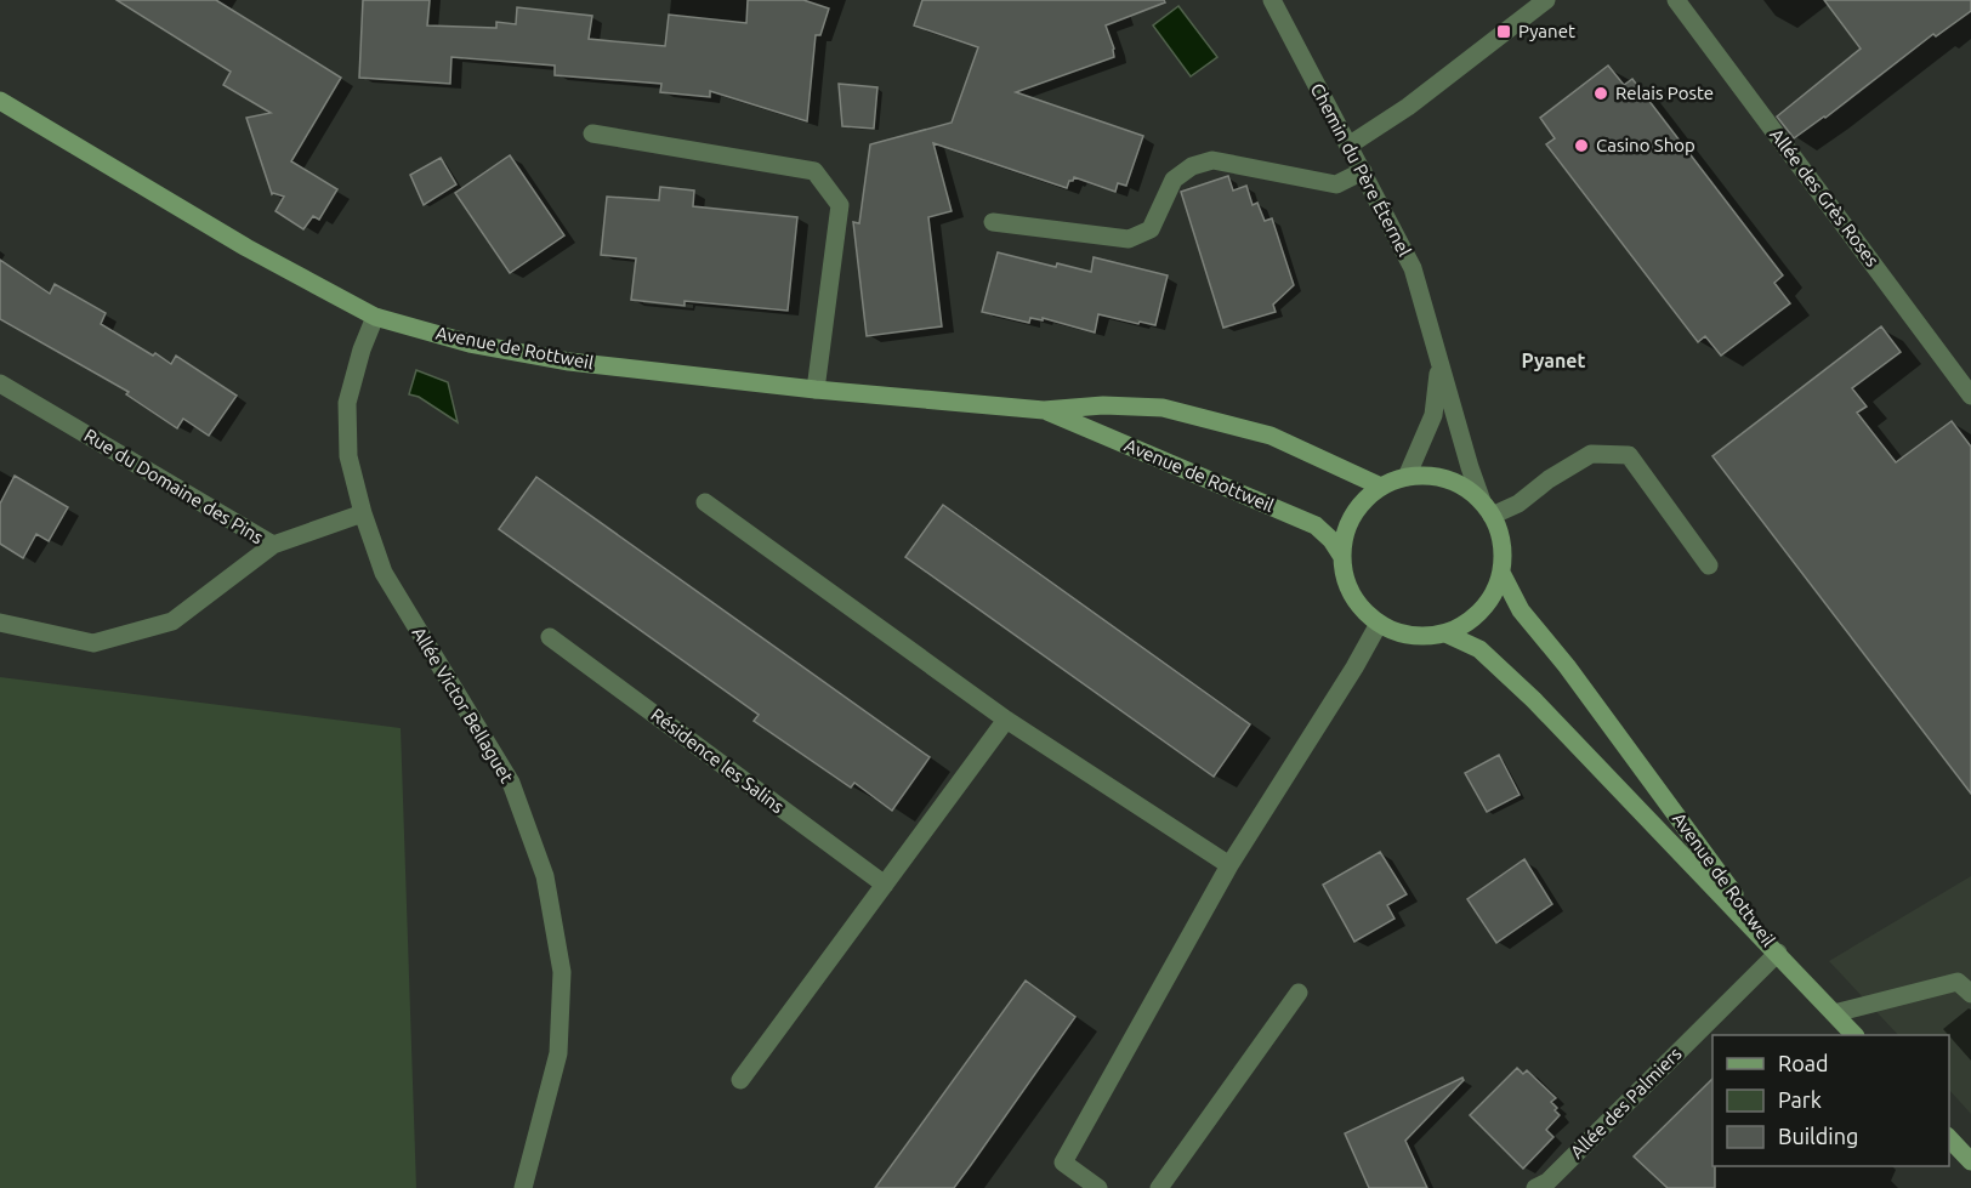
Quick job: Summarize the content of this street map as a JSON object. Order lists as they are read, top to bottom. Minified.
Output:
{"streets":{"main road":["Avenue de Rottweil"],"street":["Chemin du Père Éternel","Allée des Grès Roses","Rue du Domaine des Pins","Allée Victor Bellaguet","Résidence les Salins","Allée des Palmiers"]},"crossings":[["Chemin du Père Éternel","Avenue de Rottweil"],["Avenue de Rottweil","Allée Victor Bellaguet"],["Avenue de Rottweil","Allée des Palmiers"]],"districts":["Pyanet"],"places":{"transit":["Pyanet"],"other":["Relais Poste","Casino Shop"]},"legend":["Road","Park","Building"]}
